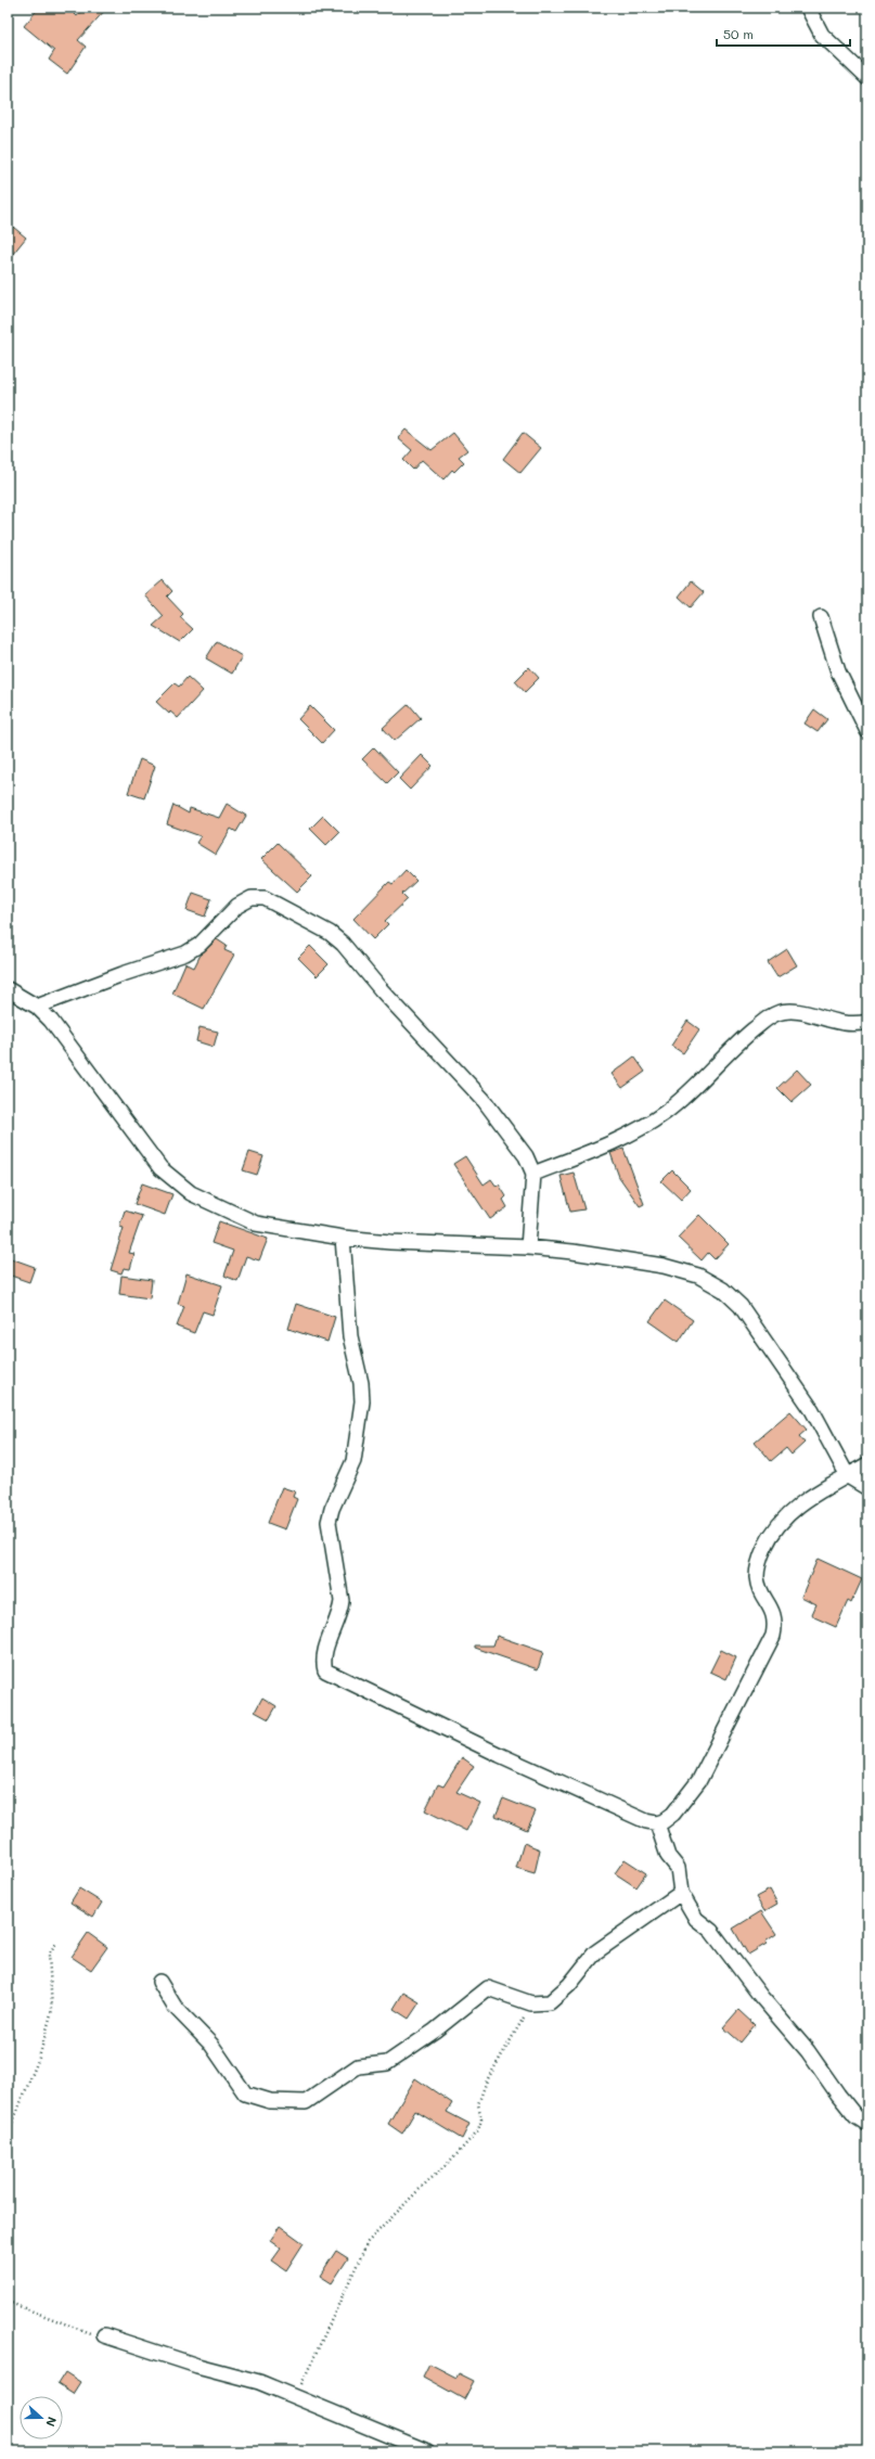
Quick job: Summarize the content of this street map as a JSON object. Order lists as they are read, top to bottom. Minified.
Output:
{"scale_bar":"50 m","north":"right"}
